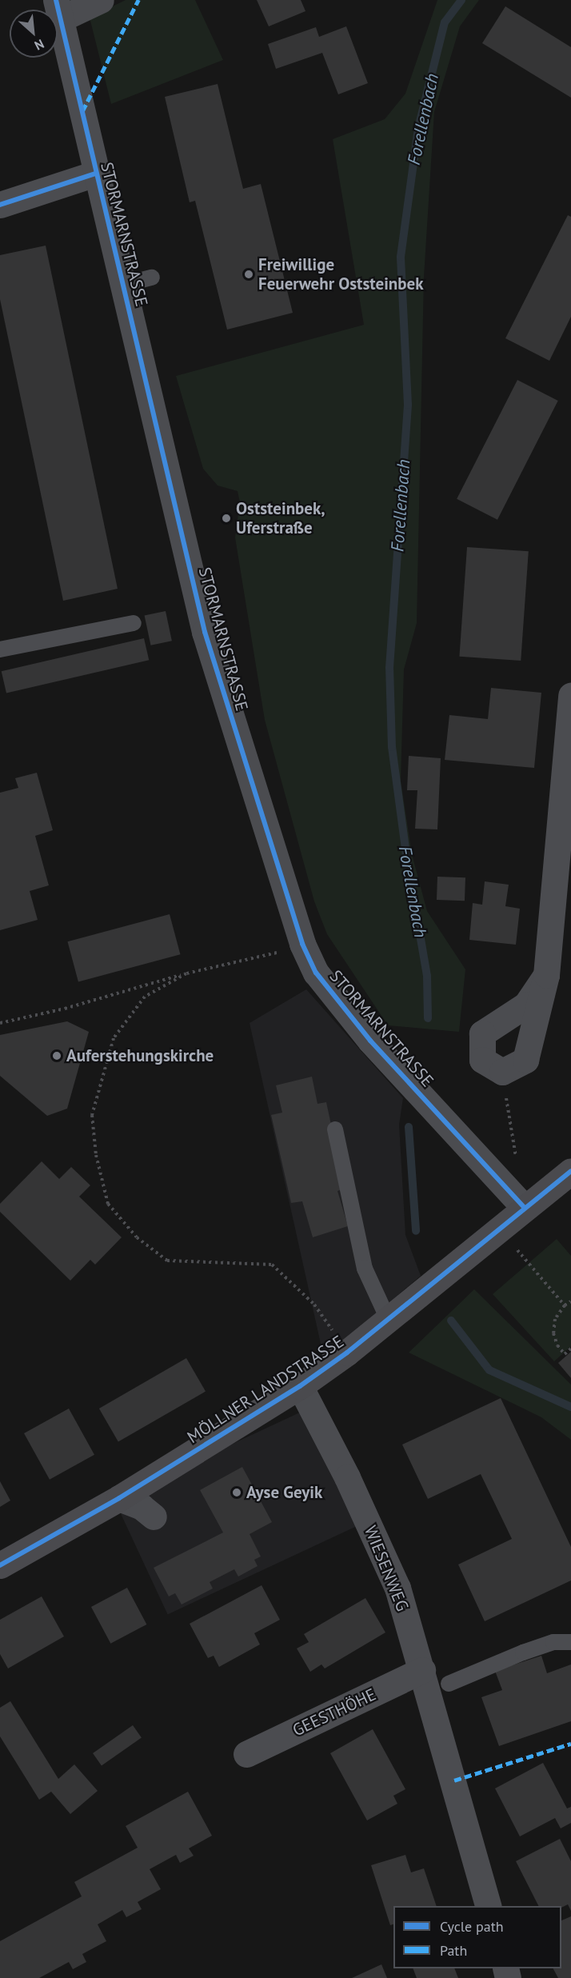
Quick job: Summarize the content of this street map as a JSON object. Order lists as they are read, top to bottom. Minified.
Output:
{"streets":{"main road":["MÖLLNER LANDSTRASSE"],"street":["STORMARNSTRASSE","WIESENWEG","GEESTHÖHE"]},"crossings":[["STORMARNSTRASSE","MÖLLNER LANDSTRASSE"],["MÖLLNER LANDSTRASSE","WIESENWEG"],["WIESENWEG","GEESTHÖHE"]],"water":["Forellenbach"],"places":["Freiwillige Feuerwehr Oststeinbek","Oststeinbek, Uferstraße","Auferstehungskirche","Ayse Geyik"],"legend":["Cycle path","Path"],"north":"bottom right"}
